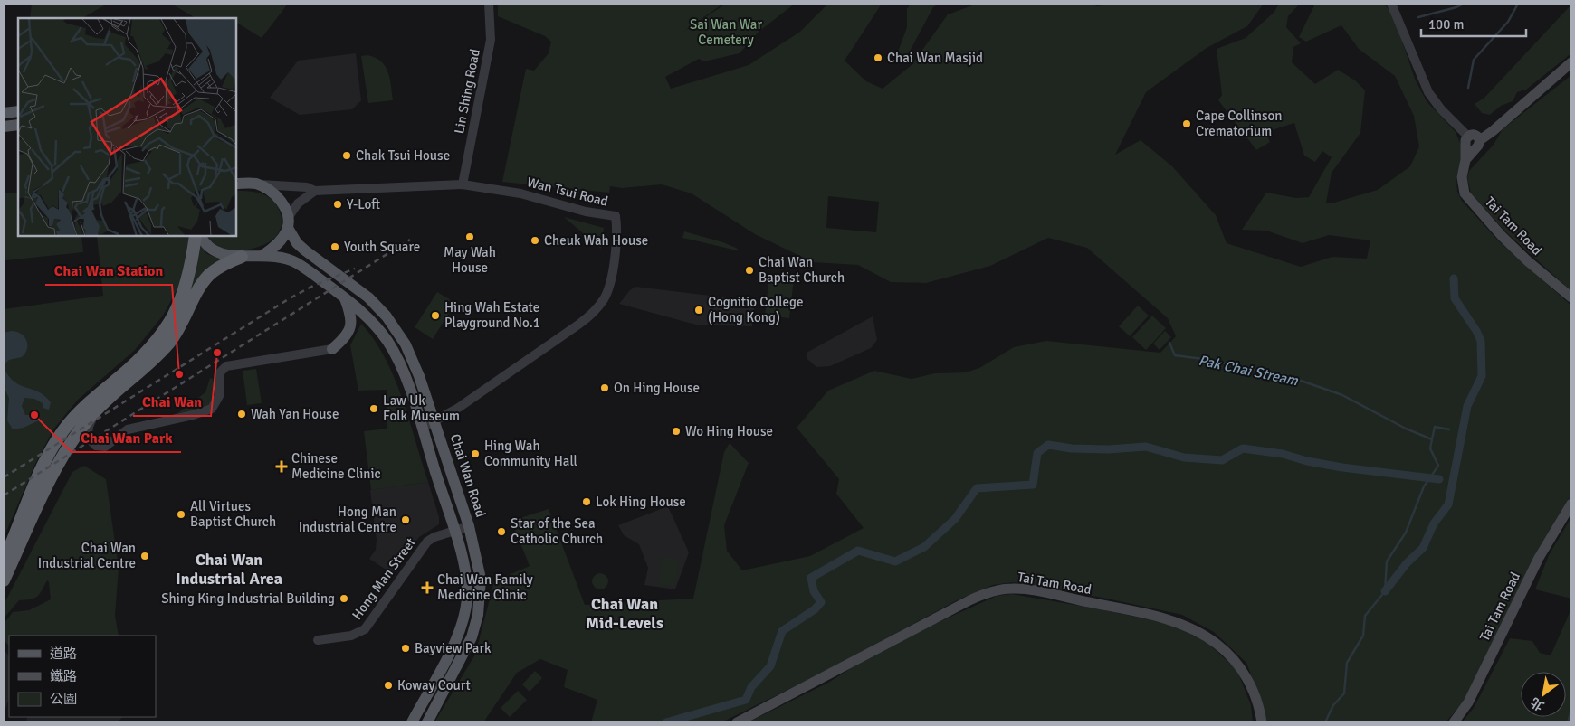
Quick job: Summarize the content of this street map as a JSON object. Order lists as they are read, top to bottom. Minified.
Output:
{"streets":{"main road":["Tai Tam Road","Chai Wan Road"],"street":["Lin Shing Road","Wan Tsui Road","Hong Man Street"]},"crossings":[["Lin Shing Road","Wan Tsui Road"],["Wan Tsui Road","Chai Wan Road"],["Chai Wan Road","Hong Man Street"]],"districts":["Chai Wan Industrial Area","Chai Wan Mid-Levels"],"water":["Pak Chai Stream"],"parks":["Sai Wan War Cemetery"],"places":{"other":["Chai Wan Masjid","Cape Collinson Crematorium","Chak Tsui House","Y-Loft","May Wah House","Cheuk Wah House","Youth Square","Chai Wan Baptist Church","Cognitio College (Hong Kong)","Hing Wah Estate Playground No.1","Chai Wan","Chai Wan Station","On Hing House","Law Uk Folk Museum","Wah Yan House","Chai Wan Park","Wo Hing House","Hing Wah Community Hall","Lok Hing House","All Virtues Baptist Church","Hong Man Industrial Centre","Star of the Sea Catholic Church","Chai Wan Industrial Centre","Shing King Industrial Building","Bayview Park","Koway Court"],"health":["Chinese Medicine Clinic","Chai Wan Family Medicine Clinic"]},"legend":["道路","鐵路","公園"],"scale_bar":"100 m","north":"bottom left"}
